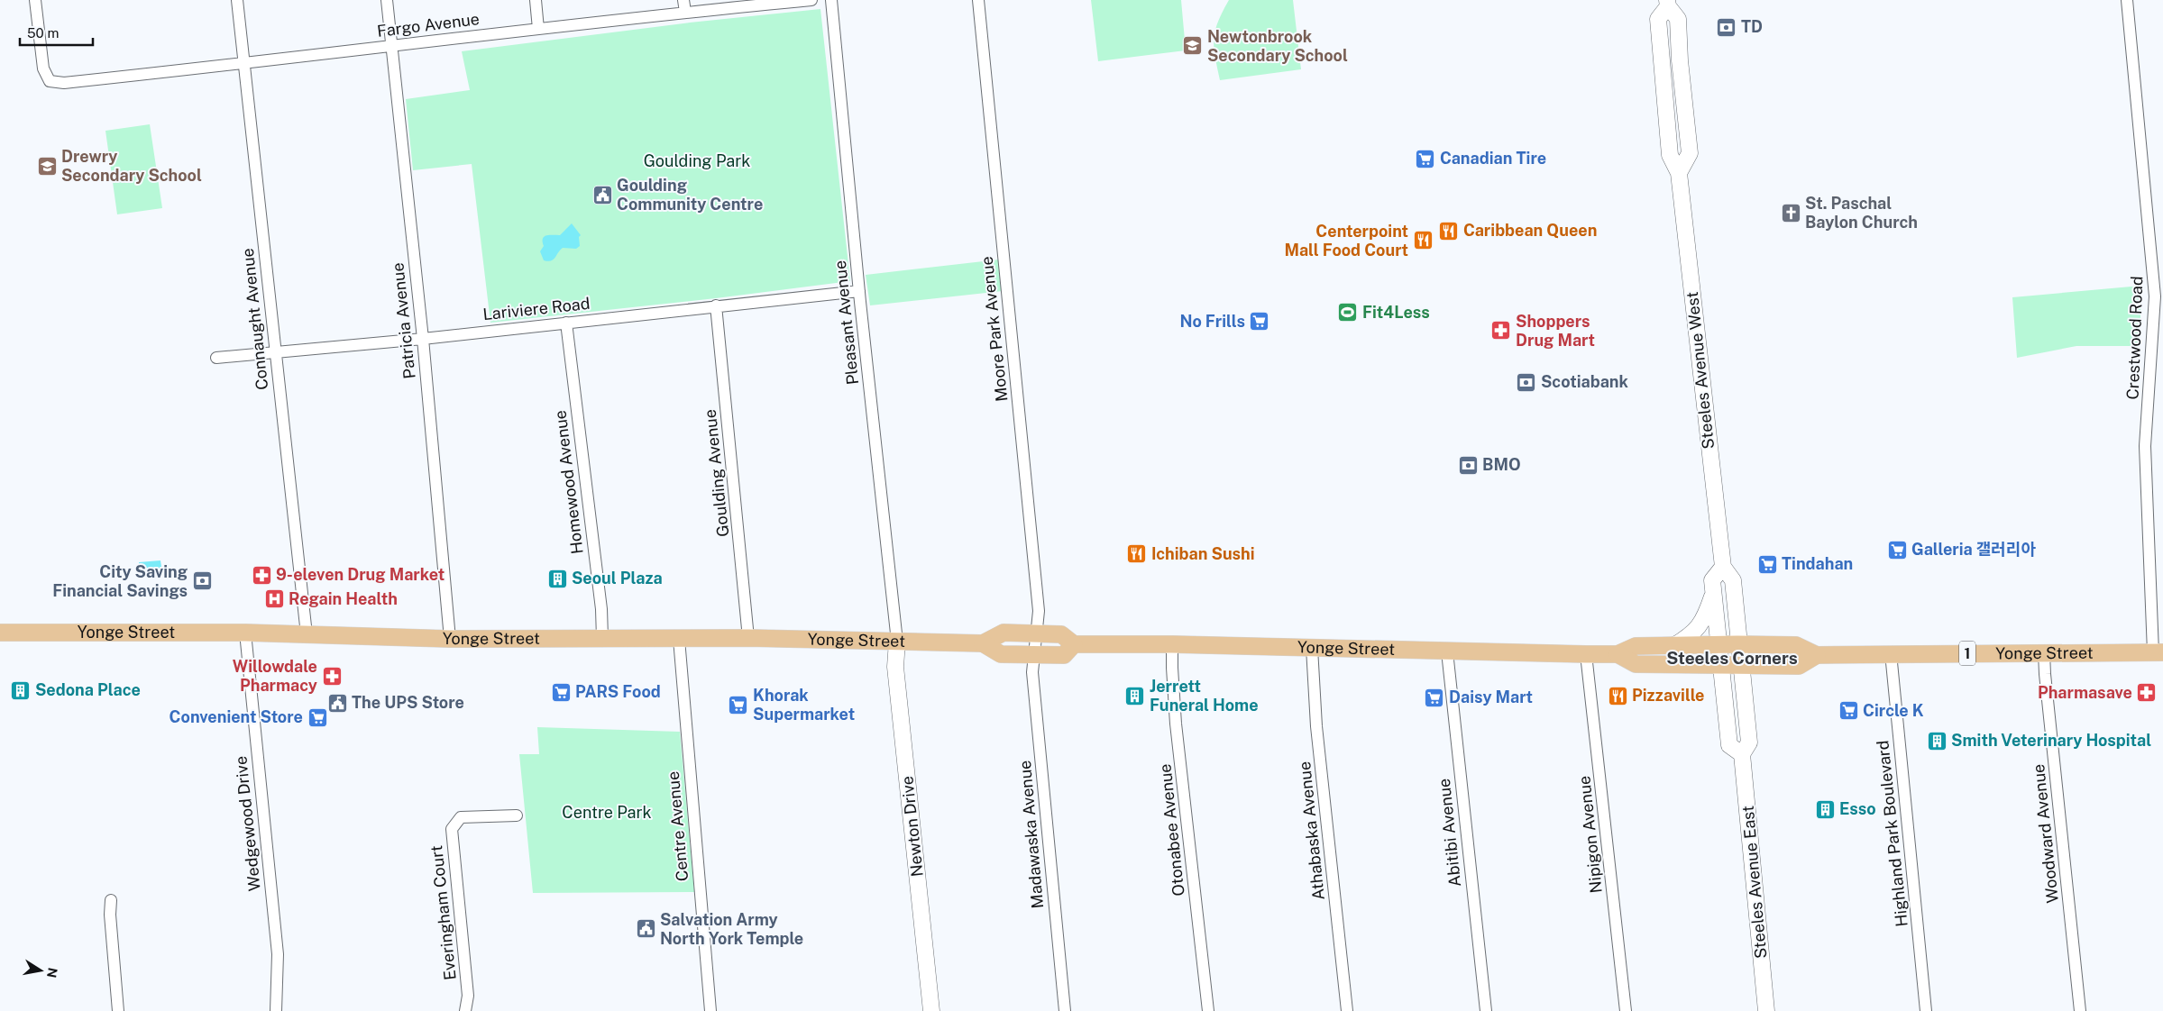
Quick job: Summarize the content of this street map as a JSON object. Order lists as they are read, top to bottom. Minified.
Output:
{"streets":{"main road":["Steeles Avenue West","Yonge Street","1","Newton Drive","Steeles Avenue East"],"street":["Fargo Avenue","Lariviere Road","Connaught Avenue","Patricia Avenue","Pleasant Avenue","Moore Park Avenue","Crestwood Road","Goulding Avenue","Homewood Avenue","Wedgewood Drive","Centre Avenue","Otonabee Avenue","Athabaska Avenue","Abitibi Avenue","Highland Park Boulevard","Woodward Avenue","Madawaska Avenue","Nipigon Avenue","Everingham Court"]},"crossings":[["Fargo Avenue","Connaught Avenue"],["Fargo Avenue","Patricia Avenue"],["Lariviere Road","Connaught Avenue"],["Lariviere Road","Patricia Avenue"],["Lariviere Road","Pleasant Avenue"],["Lariviere Road","Goulding Avenue"],["Lariviere Road","Homewood Avenue"],["Connaught Avenue","Yonge Street"],["Patricia Avenue","Yonge Street"],["Pleasant Avenue","Yonge Street"],["Pleasant Avenue","Newton Drive"],["Moore Park Avenue","Yonge Street"],["Moore Park Avenue","Madawaska Avenue"],["Crestwood Road","Yonge Street"],["Steeles Avenue West","Yonge Street"],["Steeles Avenue West","Steeles Avenue East"],["Goulding Avenue","Yonge Street"],["Homewood Avenue","Yonge Street"],["Yonge Street","Wedgewood Drive"],["Yonge Street","Centre Avenue"],["Yonge Street","Newton Drive"],["Yonge Street","Otonabee Avenue"],["Yonge Street","Athabaska Avenue"],["Yonge Street","Abitibi Avenue"],["Yonge Street","Highland Park Boulevard"],["Yonge Street","Woodward Avenue"],["Yonge Street","Madawaska Avenue"],["Yonge Street","Nipigon Avenue"],["Yonge Street","Steeles Avenue East"]],"districts":["Steeles Corners"],"parks":["Goulding Park","Centre Park"],"places":{"bank":["TD","Scotiabank","BMO","City Saving Financial Savings"],"school or university":["Newtonbrook Secondary School","Drewry Secondary School"],"supermarket":["Canadian Tire","No Frills","Galleria 갤러리아","Tindahan","PARS Food","Daisy Mart","Khorak Supermarket","Circle K","Convenient Store"],"public building":["Goulding Community Centre","The UPS Store","Salvation Army North York Temple"],"church":["St. Paschal Baylon Church"],"restaurant":["Caribbean Queen","Centerpoint Mall Food Court","Ichiban Sushi","Pizzaville"],"sports":["Fit4Less"],"pharmacy":["Shoppers Drug Mart","9-eleven Drug Market","Willowdale Pharmacy","Pharmasave"],"building":["Seoul Plaza","Sedona Place","Jerrett Funeral Home","Smith Veterinary Hospital","Esso"],"hospital":["Regain Health"]},"scale_bar":"50 m","north":"right"}
